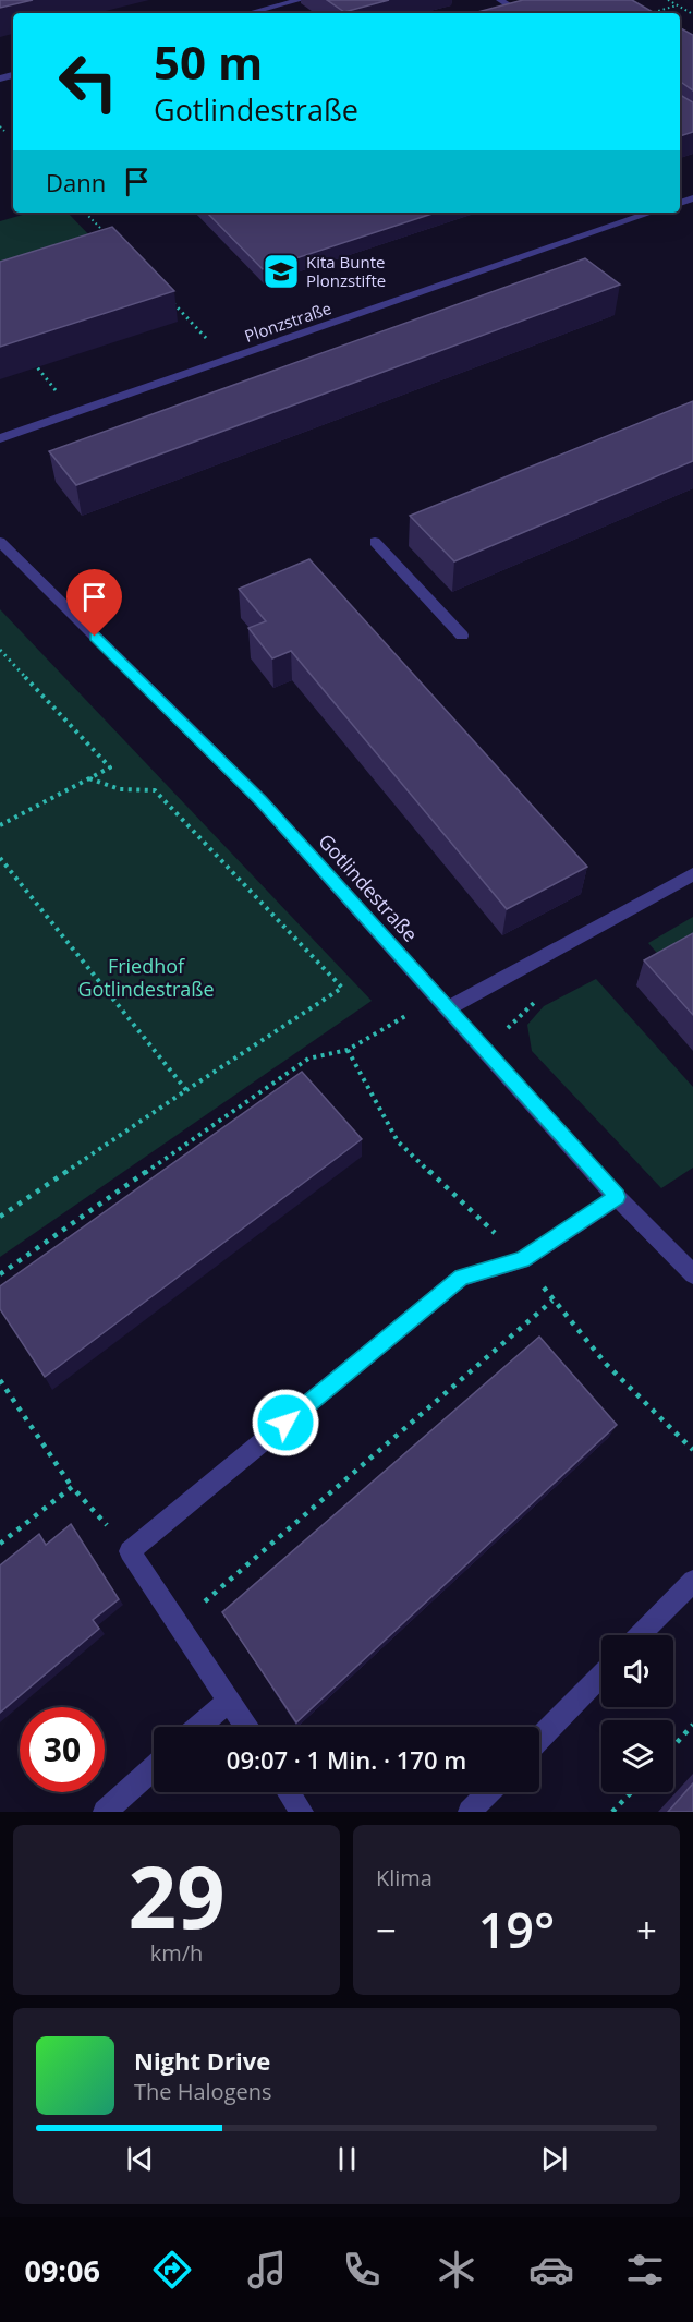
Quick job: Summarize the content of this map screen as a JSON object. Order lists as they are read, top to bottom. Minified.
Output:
{"streets":{"street":["Plonzstraße","Gotlindestraße"]},"parks":["Friedhof Gotlindestraße"],"places":{"school or university":["Kita Bunte Plonzstifte"]},"page":{"turn":["50 m","Gotlindestraße"],"then":"Dann","limit":"30","trip":"09:07 · 1 Min. · 170 m","tile":[["29","km/h"],"Klima"],"heat":["−","19°","+"],"song":["Night Drive","The Halogens"],"tabs":"09:06"}}
